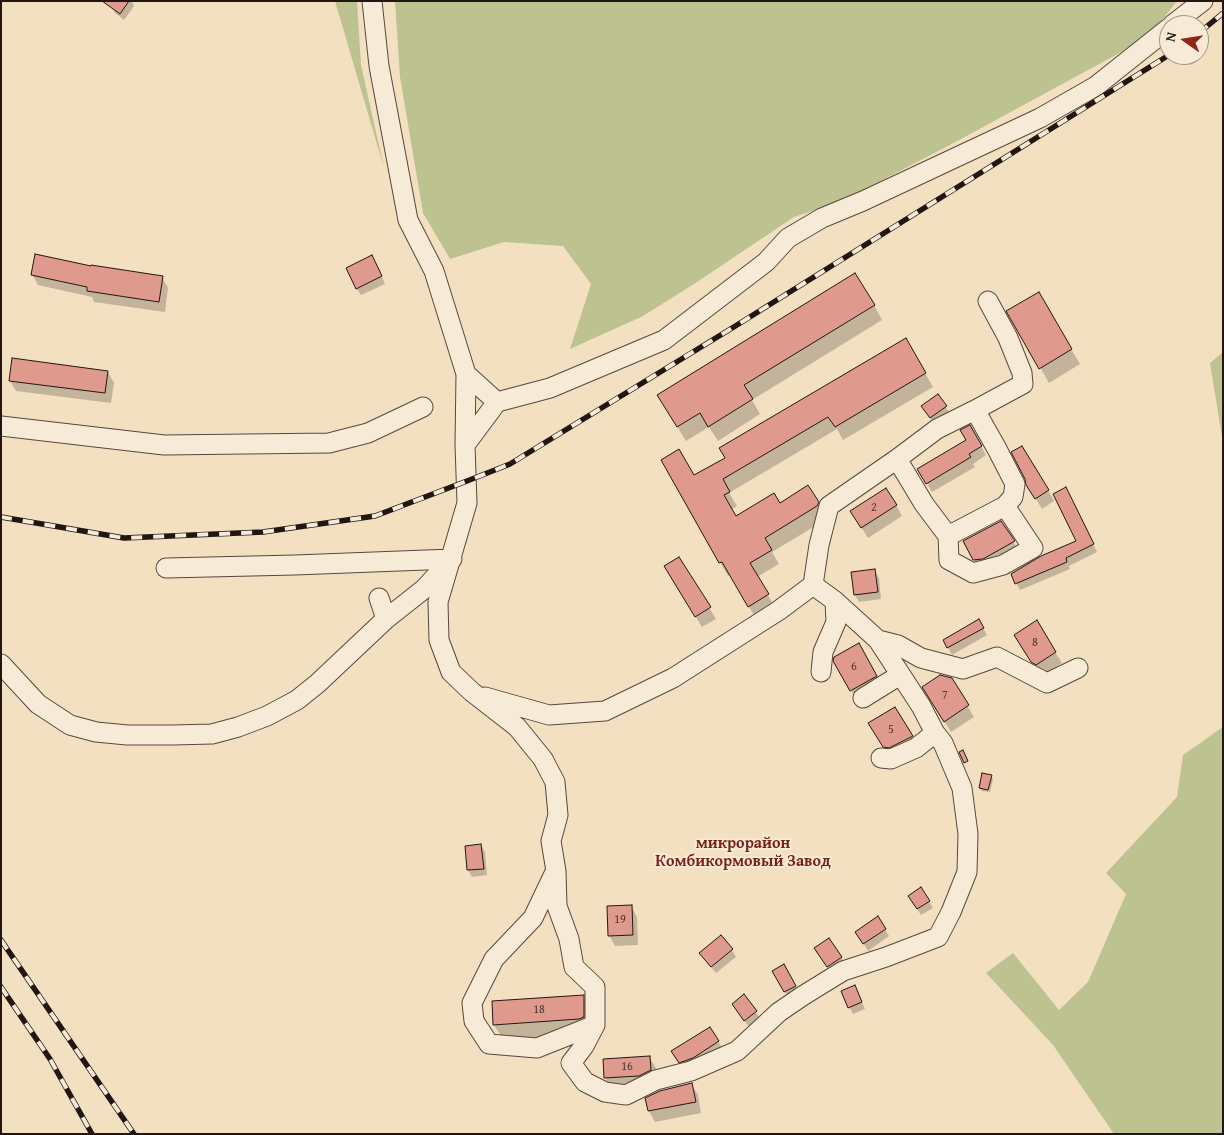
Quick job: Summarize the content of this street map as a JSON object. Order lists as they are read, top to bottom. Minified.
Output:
{"districts":["микрорайон Комбикормовый Завод"],"house_numbers":["2","8","6","7","5","19","18","16"],"north":"left"}
